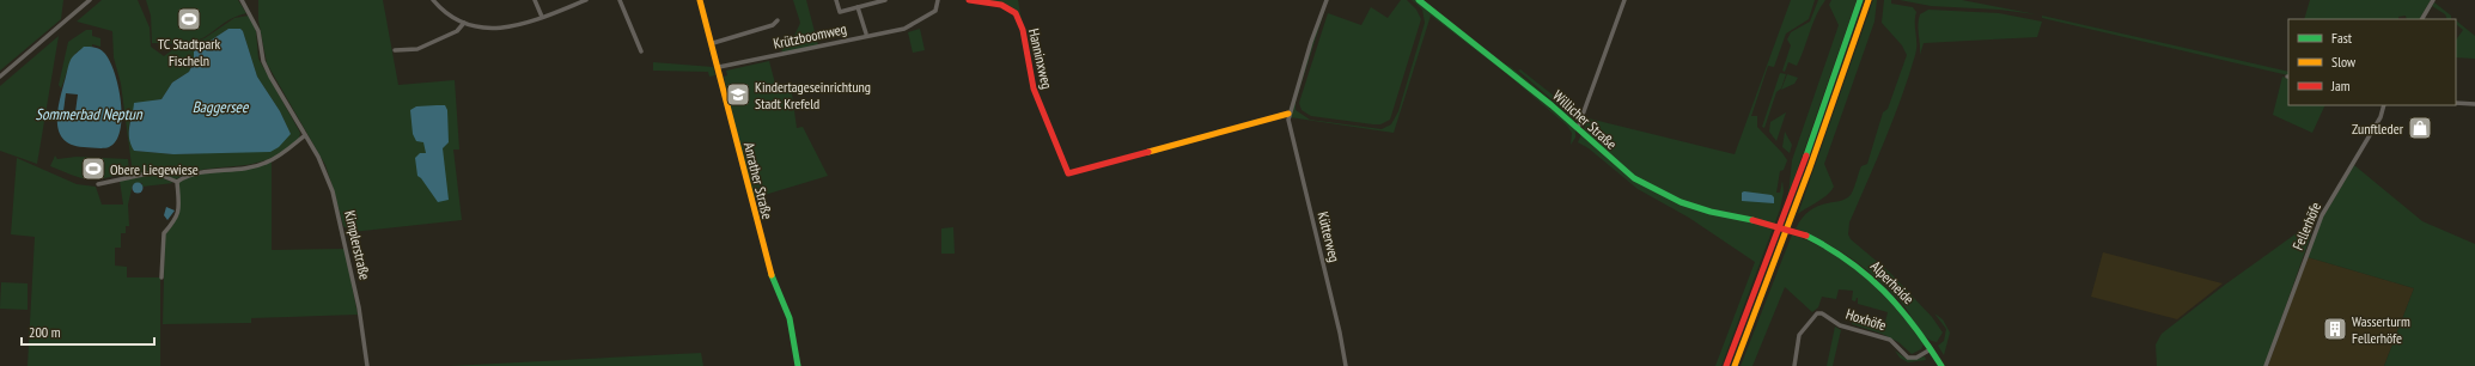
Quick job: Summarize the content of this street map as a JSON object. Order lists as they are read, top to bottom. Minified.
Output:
{"streets":{"main road":["Hanninxweg","Willicher Straße","Anrather Straße","Alperheide"],"street":["Krützboomweg","Fellerhöfe","Kütterweg","Kimplerstraße","Hoxhöfe"]},"crossings":[["Krützboomweg","Anrather Straße"],["Hanninxweg","Kütterweg"],["Willicher Straße","Alperheide"],["Alperheide","Hoxhöfe"]],"water":["Baggersee","Sommerbad Neptun"],"places":{"sports":["TC Stadtpark Fischeln","Obere Liegewiese"],"school or university":["Kindertageseinrichtung Stadt Krefeld"],"shop":["Zunftleder"],"building":["Wasserturm Fellerhöfe"]},"legend":["Fast","Slow","Jam"],"scale_bar":"200 m"}
